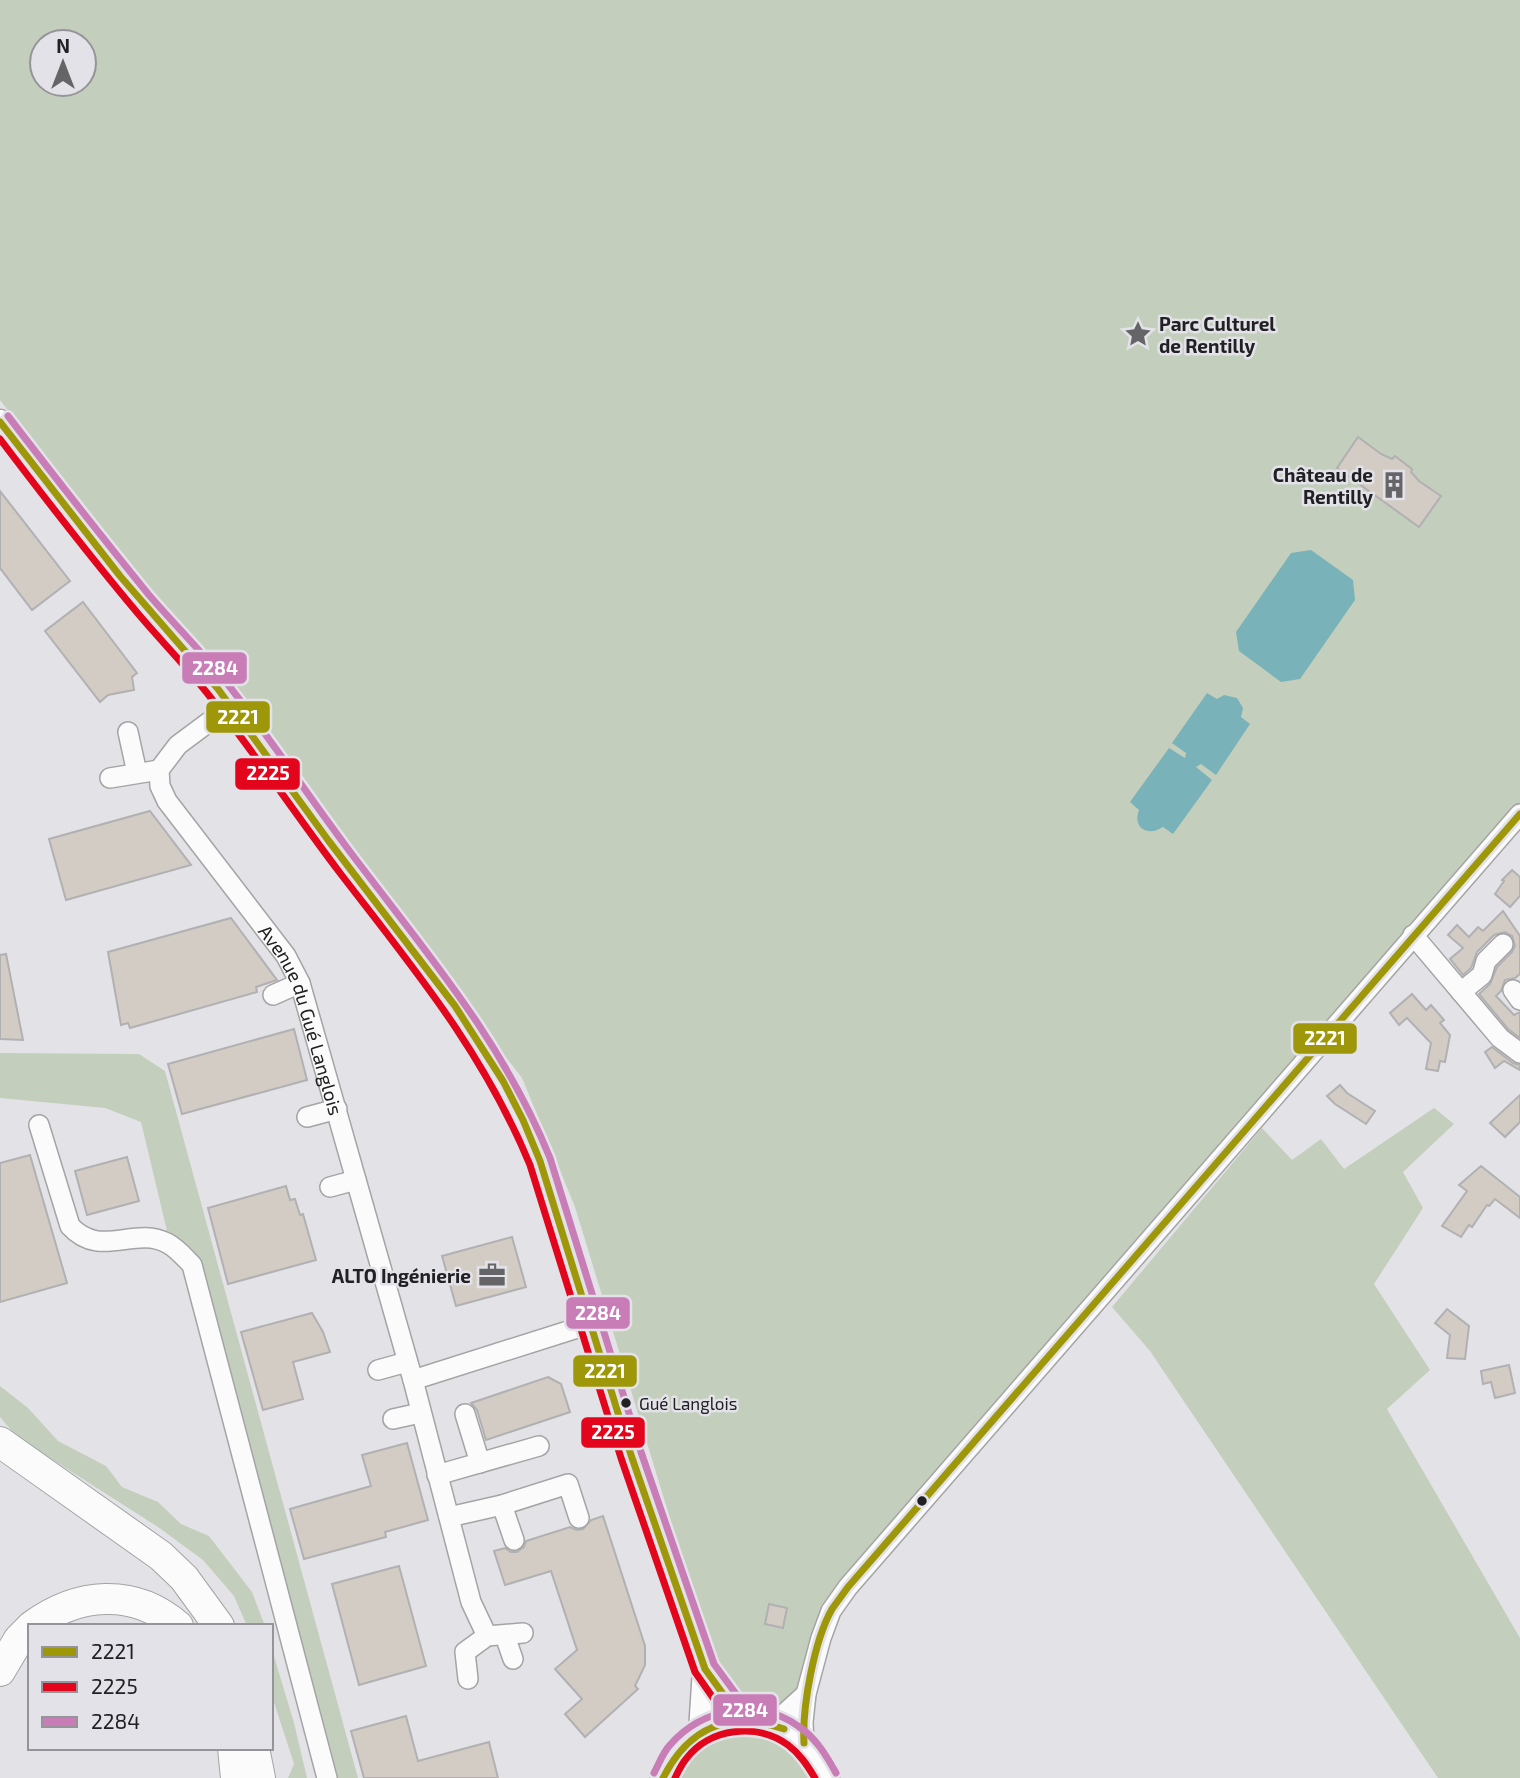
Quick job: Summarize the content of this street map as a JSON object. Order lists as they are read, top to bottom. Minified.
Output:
{"streets":{"street":["Avenue du Gué Langlois"]},"places":{"place":["Parc Culturel de Rentilly"],"building":["Château de Rentilly"],"office":["ALTO Ingénierie"],"other":["Gué Langlois"]},"lines":["transit line 2284","transit line 2221","transit line 2225"],"legend":["2221","2225","2284"],"north":"top"}
